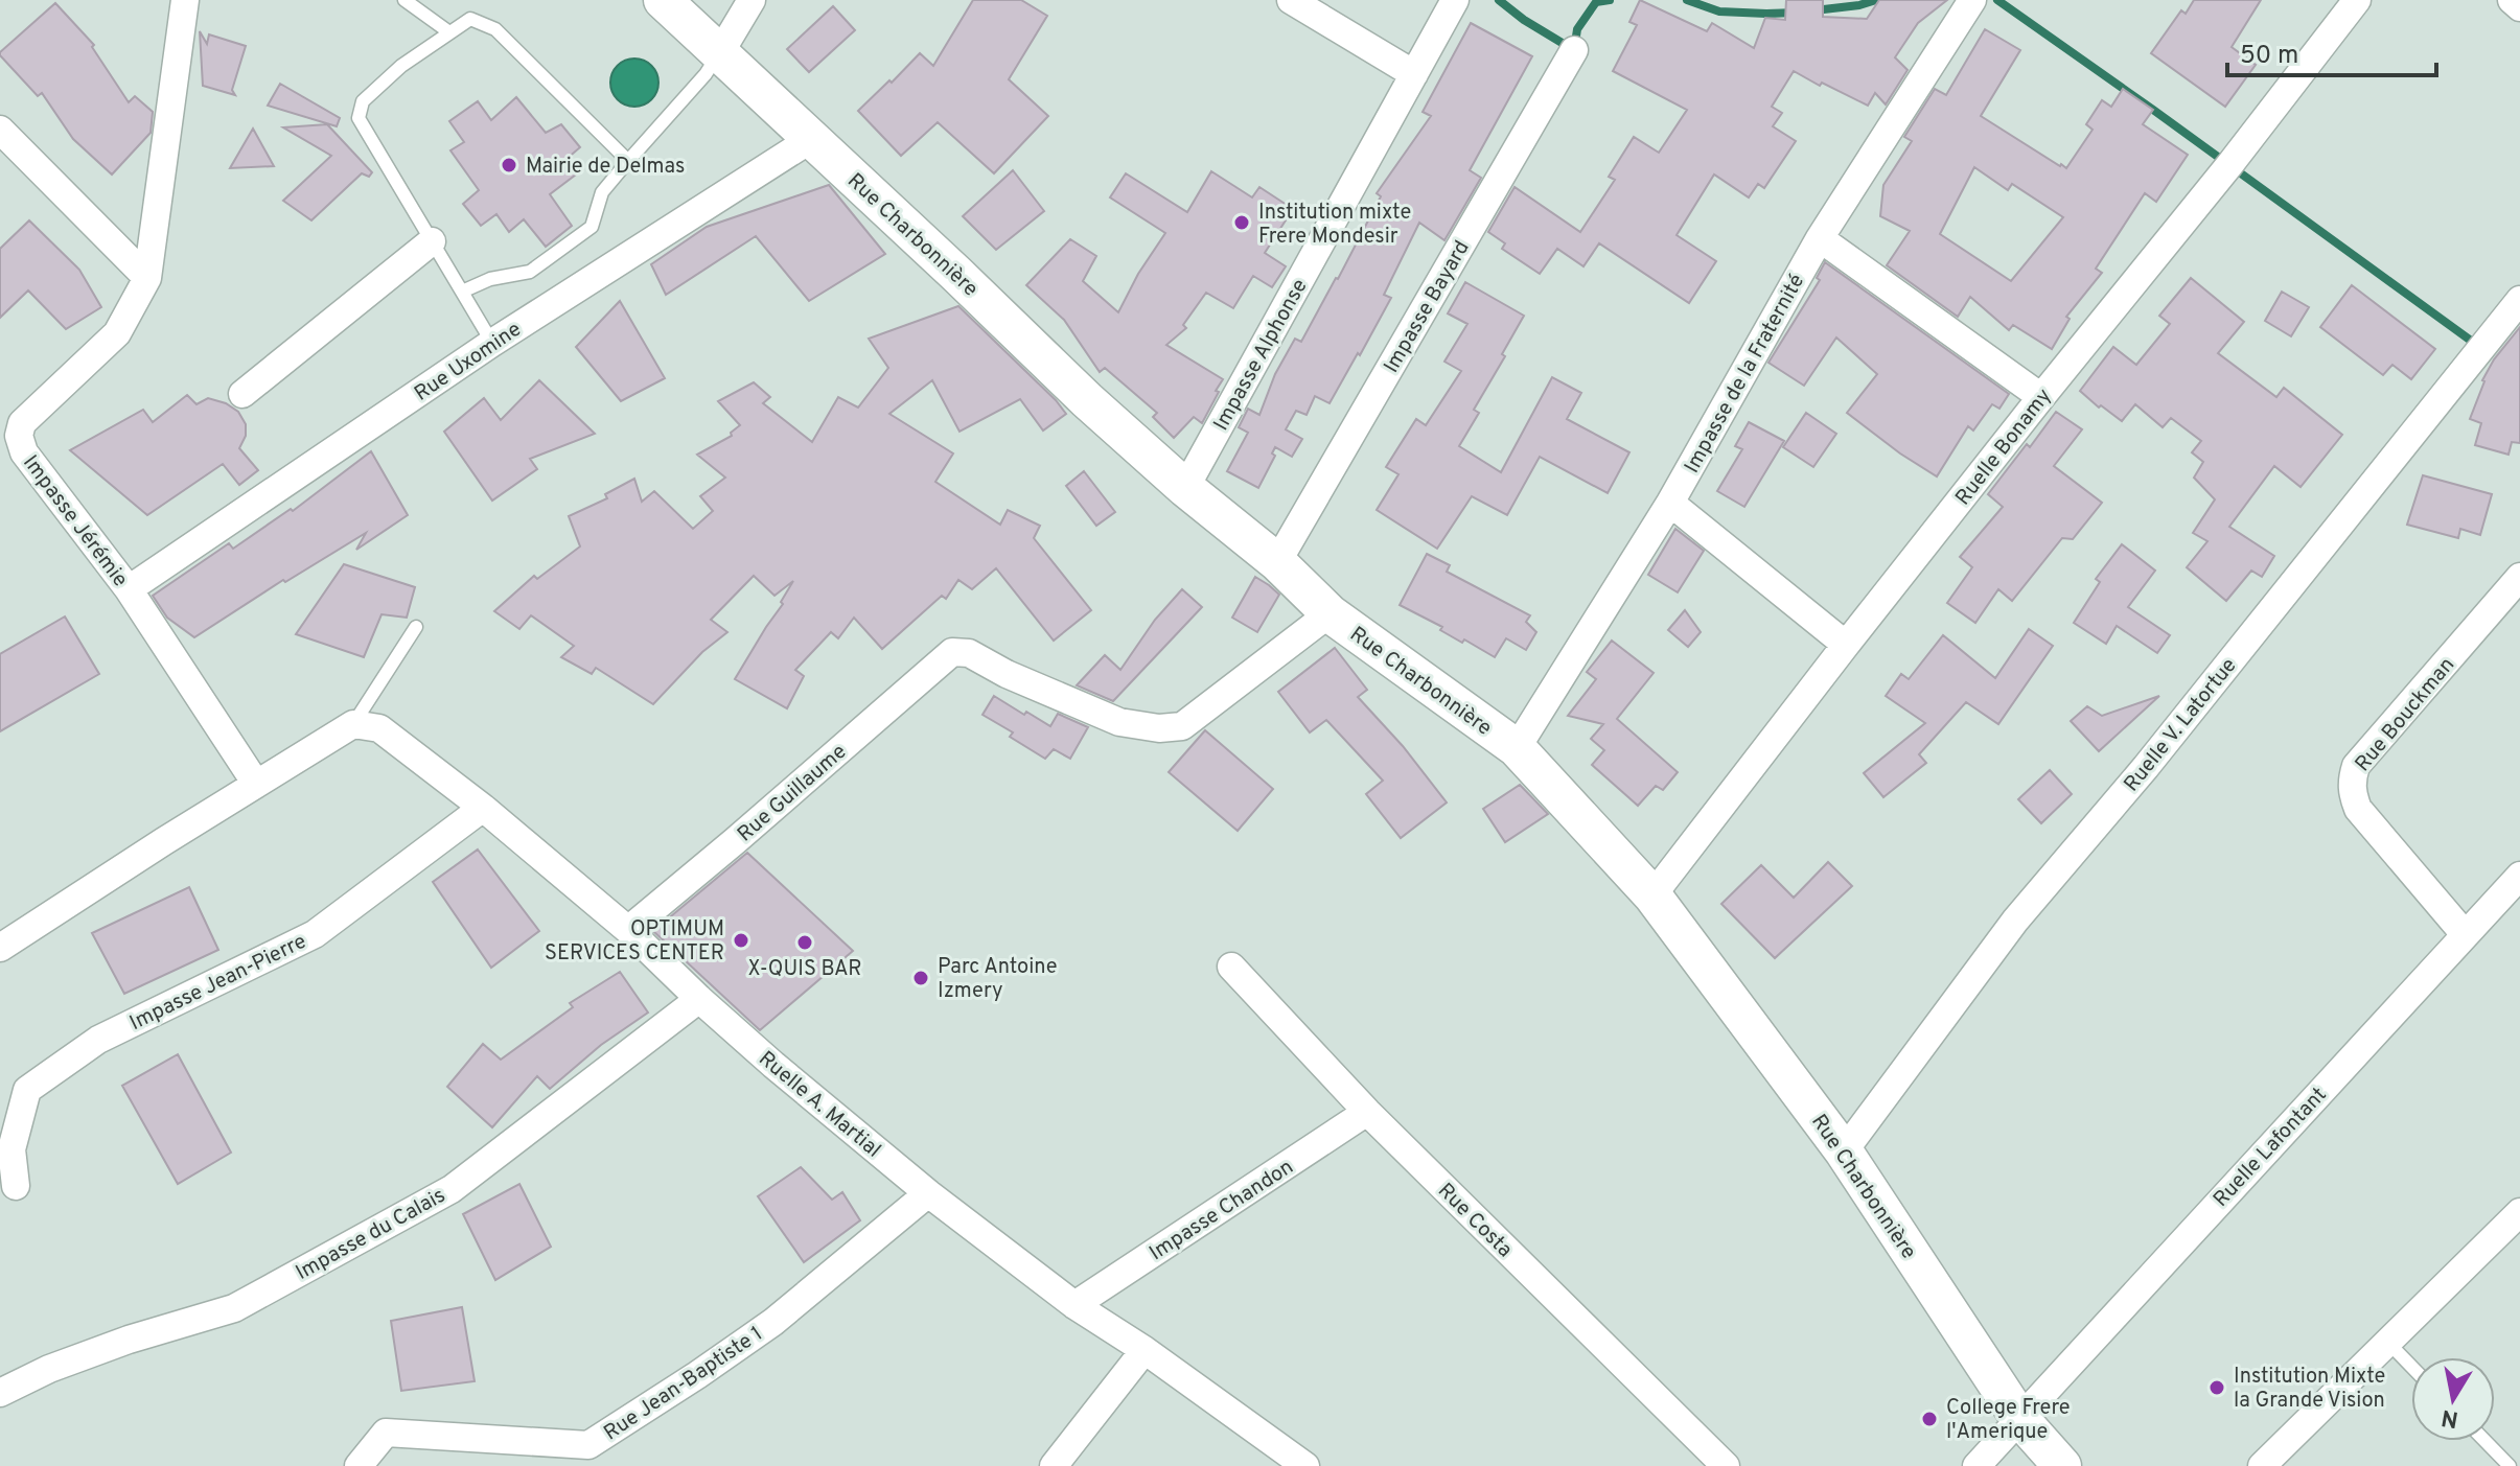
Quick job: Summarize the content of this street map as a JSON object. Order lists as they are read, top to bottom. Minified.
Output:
{"streets":{"street":["Rue Charbonnière","Impasse Bayard","Impasse Alphonse","Rue Uxomine","Impasse de la Fraternité","Ruelle Bonamy","Impasse Jérémie","Rue Bouckman","Ruelle V. Latortue","Rue Guillaume","Impasse Jean-Pierre","Ruelle A. Martial","Ruelle Lafontant","Impasse Chandon","Rue Costa","Impasse du Calais","Rue Jean-Baptiste 1"]},"crossings":[["Rue Charbonnière","Impasse Bayard"],["Rue Charbonnière","Impasse Alphonse"],["Rue Charbonnière","Rue Uxomine"],["Rue Charbonnière","Impasse de la Fraternité"],["Rue Charbonnière","Ruelle Bonamy"],["Rue Charbonnière","Ruelle V. Latortue"],["Rue Charbonnière","Rue Guillaume"],["Rue Charbonnière","Ruelle Lafontant"],["Rue Uxomine","Impasse Jérémie"],["Rue Bouckman","Ruelle Lafontant"],["Rue Guillaume","Ruelle A. Martial"],["Impasse Jean-Pierre","Ruelle A. Martial"],["Ruelle A. Martial","Impasse Chandon"],["Ruelle A. Martial","Impasse du Calais"],["Ruelle A. Martial","Rue Jean-Baptiste 1"],["Impasse Chandon","Rue Costa"]],"places":["Mairie de Delmas","Institution mixte Frere Mondesir","OPTIMUM SERVICES CENTER","X-QUIS BAR","Parc Antoine Izmery","Institution Mixte la Grande Vision","College Frere l'Amerique"],"scale_bar":"50 m","north":"bottom"}
